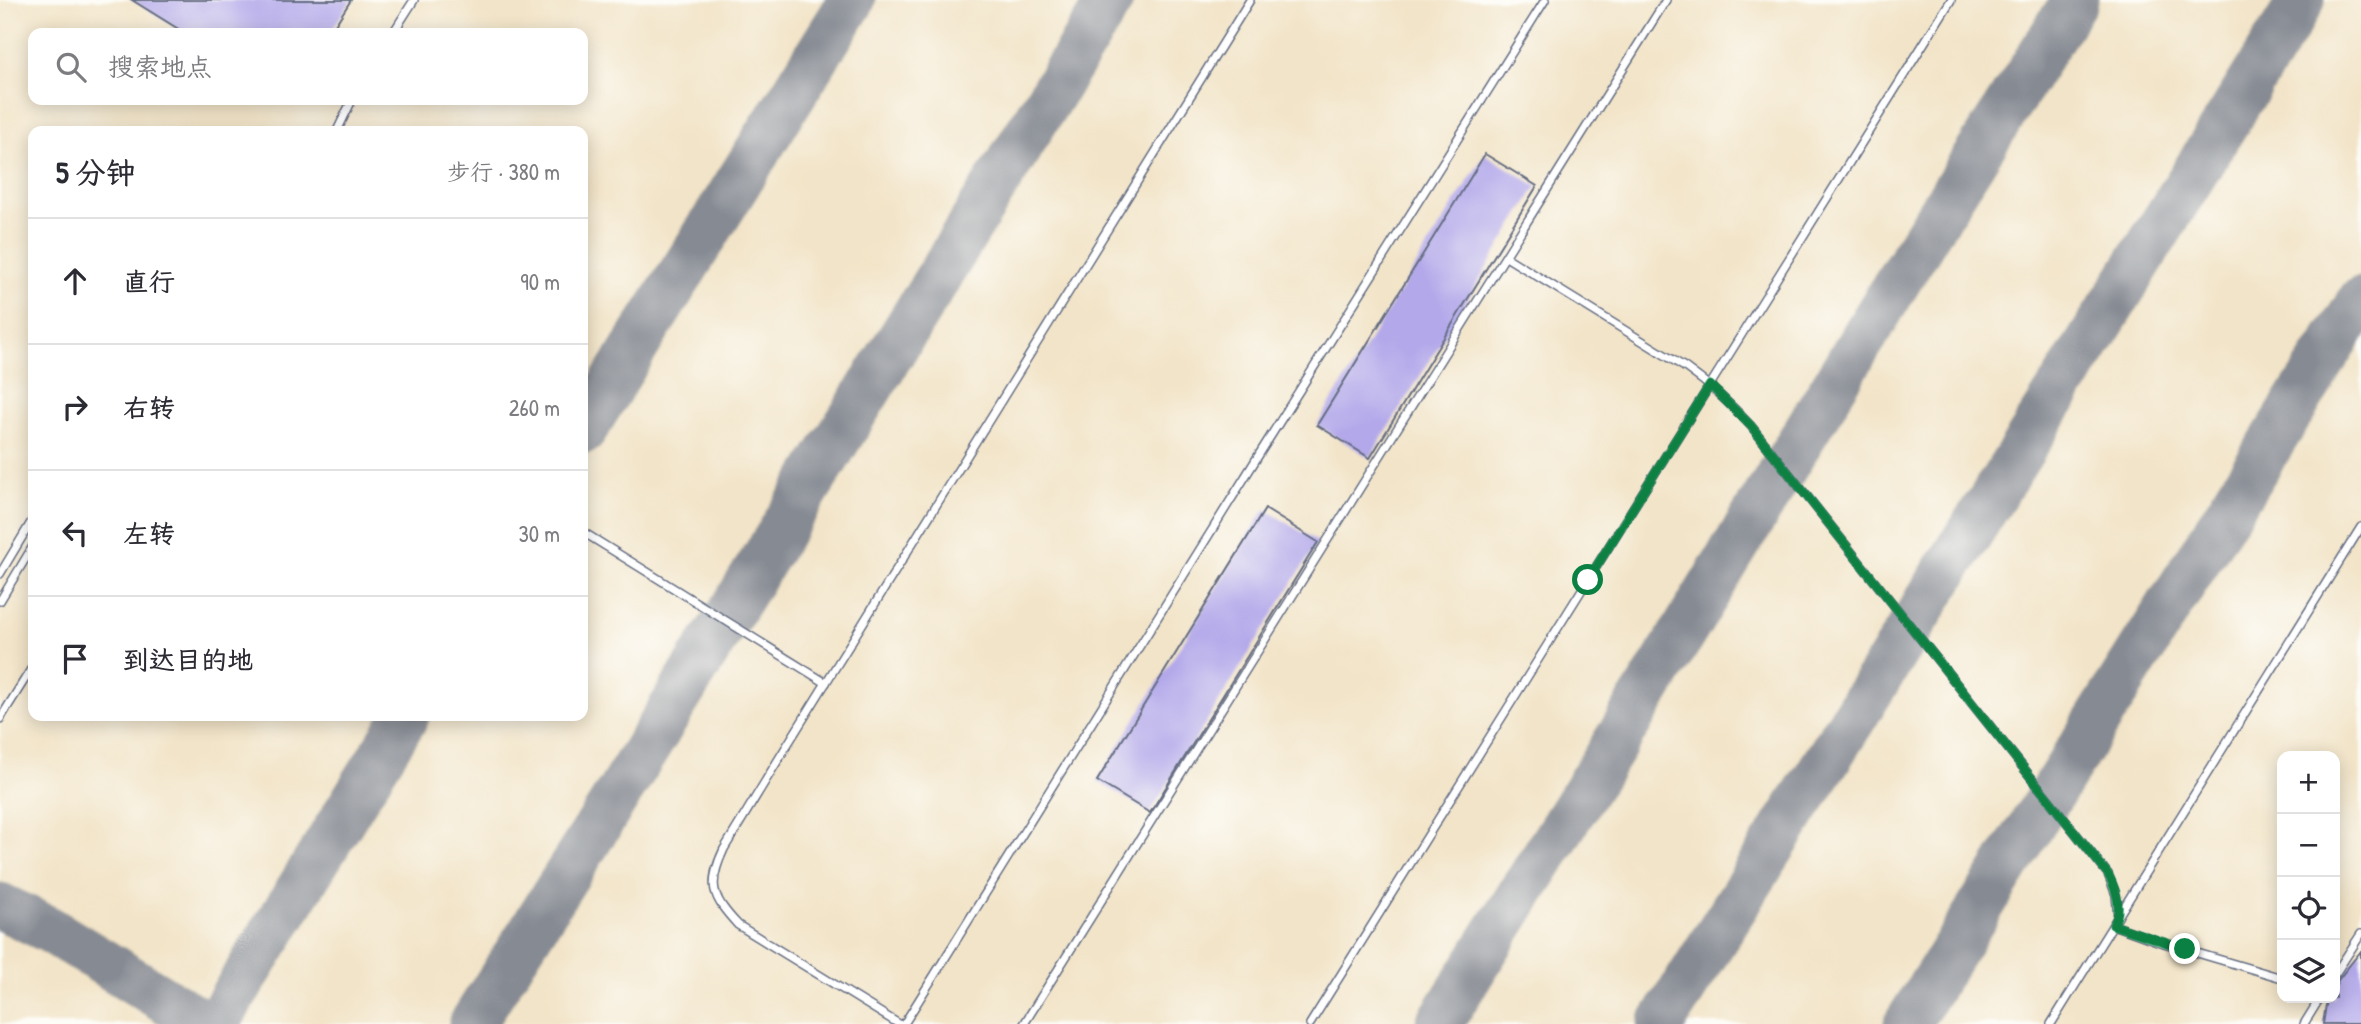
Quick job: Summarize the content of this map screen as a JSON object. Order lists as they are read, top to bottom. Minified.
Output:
{"page":{"search":"搜索地点","heading":["5 分钟","步行 · 380 m"],"list":[["直行","90 m"],["右转","260 m"],["左转","30 m"],"到达目的地"],"map_buttons":["+","−"]}}
